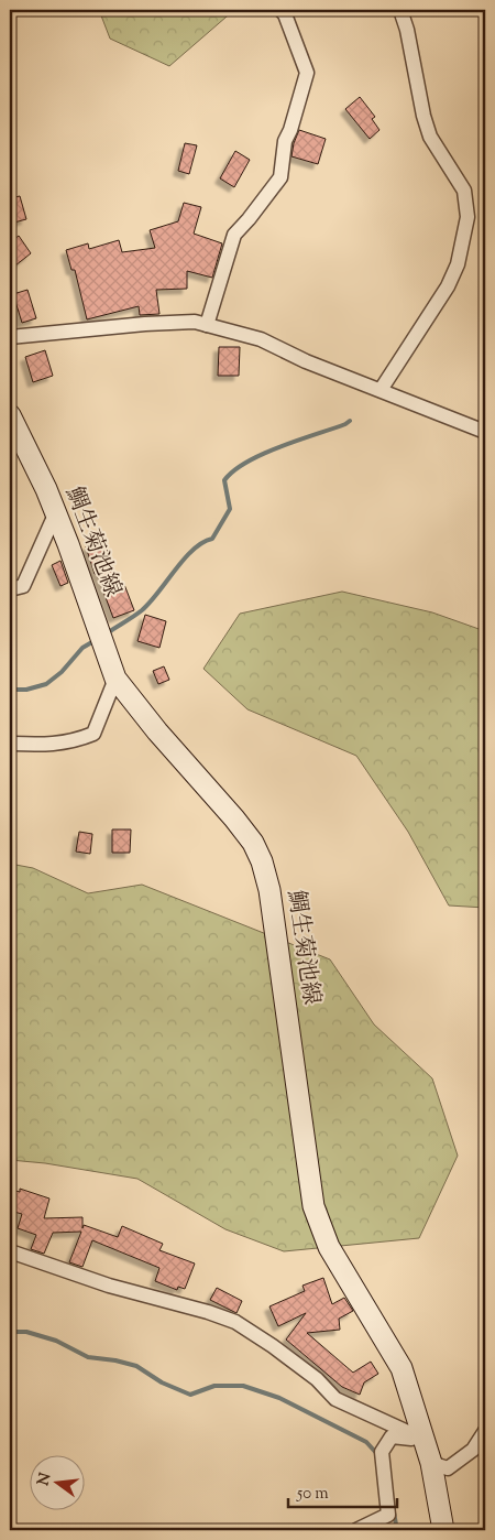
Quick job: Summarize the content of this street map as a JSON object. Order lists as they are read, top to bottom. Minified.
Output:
{"streets":{"main road":["鯛生菊池線"]},"scale_bar":"50 m","north":"left"}
